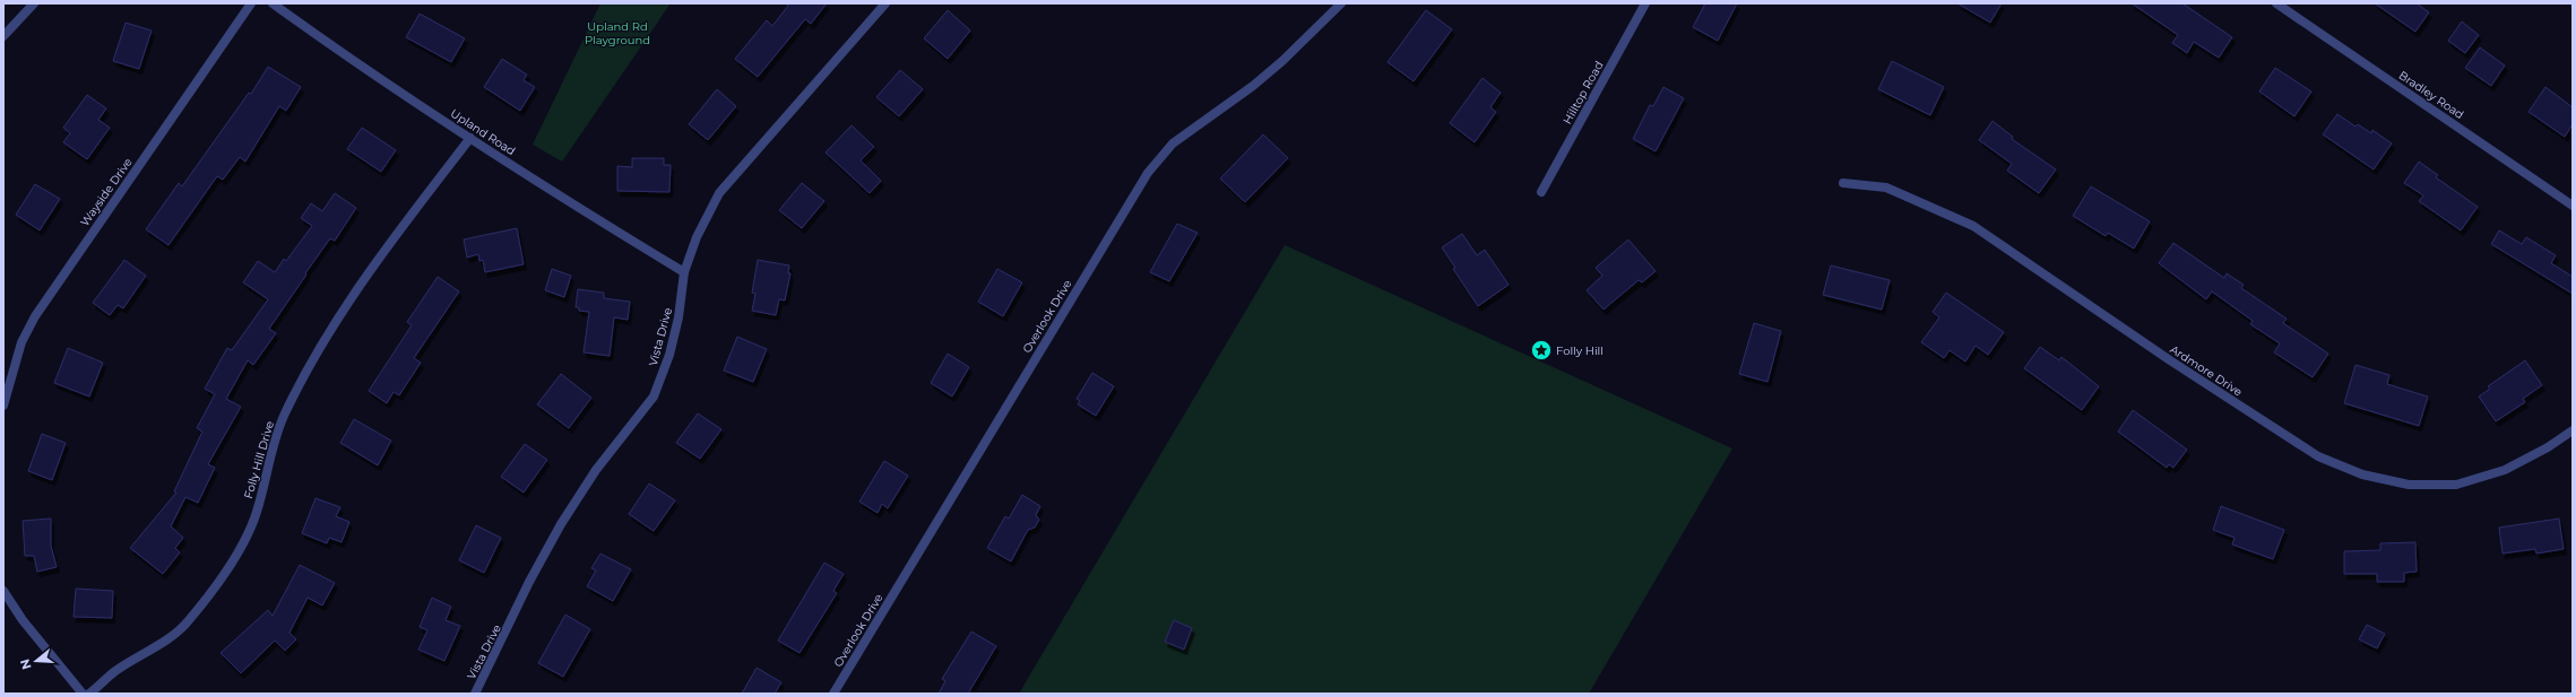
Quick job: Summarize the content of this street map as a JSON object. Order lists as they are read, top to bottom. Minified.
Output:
{"streets":{"street":["Hilltop Road","Bradley Road","Upland Road","Wayside Drive","Overlook Drive","Vista Drive","Ardmore Drive","Folly Hill Drive"]},"crossings":[["Upland Road","Vista Drive"],["Upland Road","Folly Hill Drive"]],"parks":["Upland Rd Playground"],"places":{"place":["Folly Hill"]},"north":"left"}
